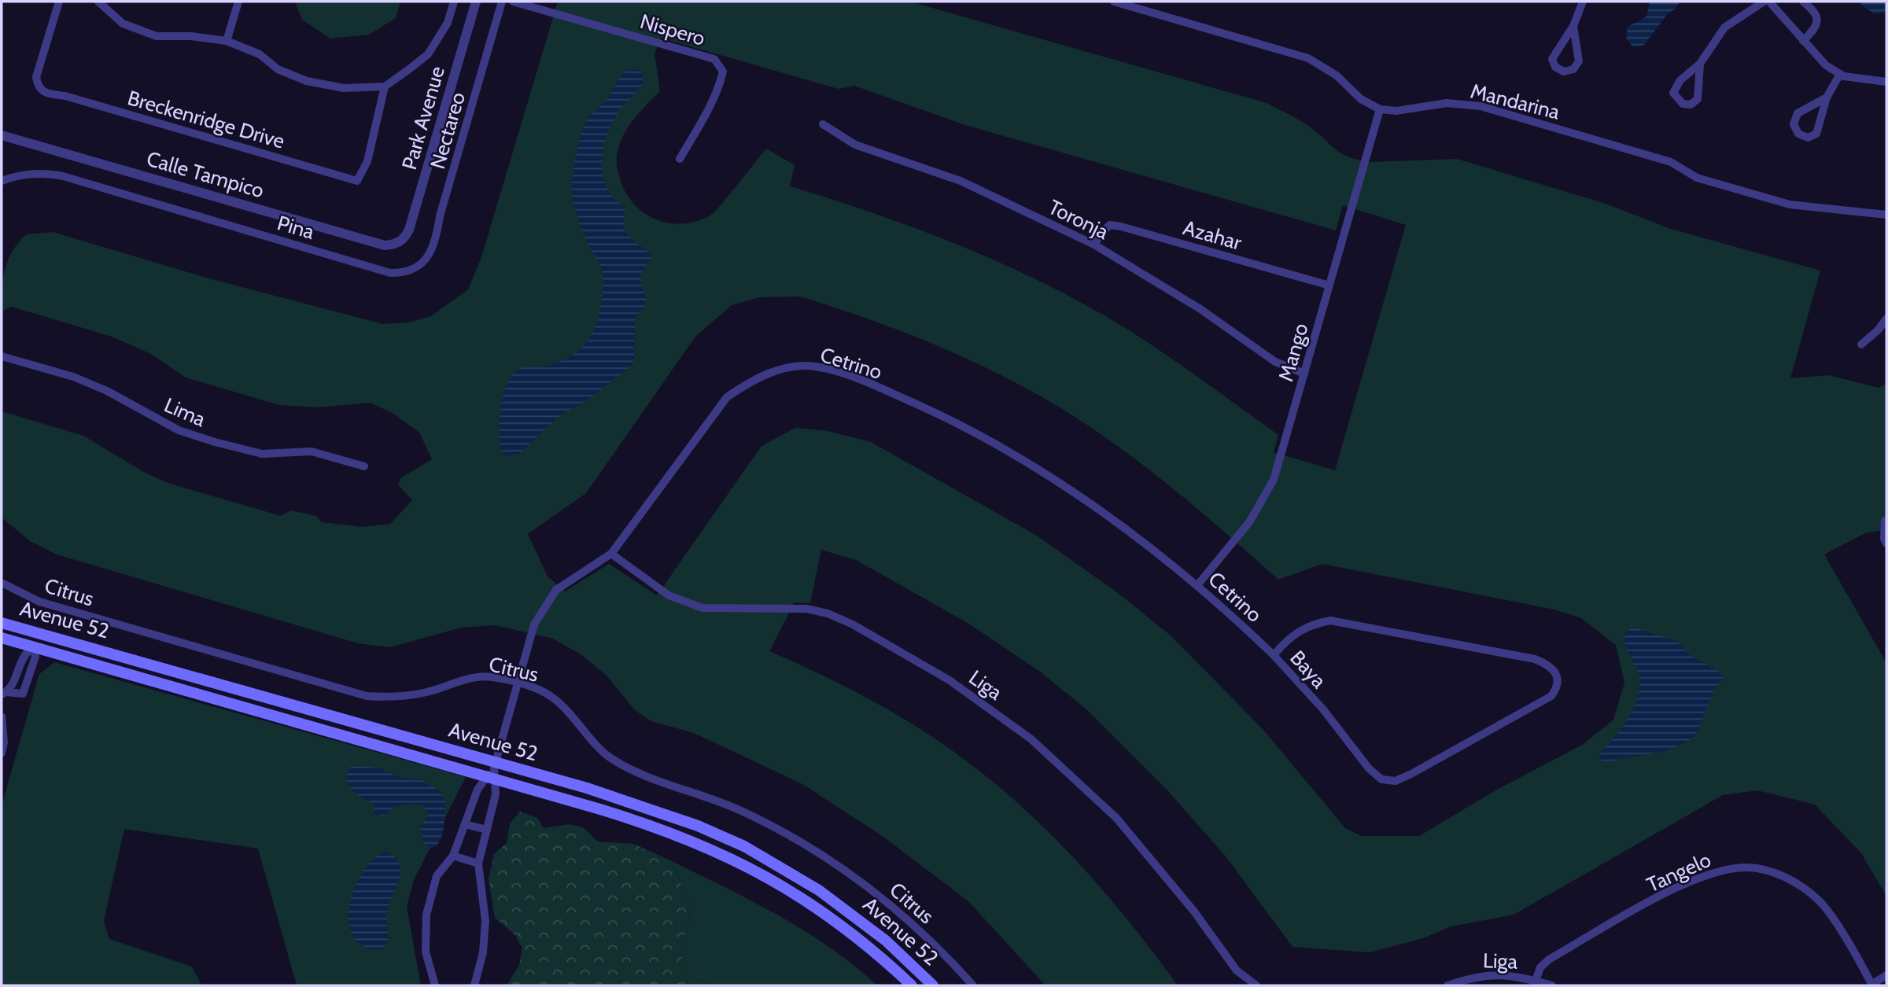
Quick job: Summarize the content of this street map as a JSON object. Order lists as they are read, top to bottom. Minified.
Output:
{"streets":{"main road":["Avenue 52"],"street":["Nispero","Mandarina","Park Avenue","Breckenridge Drive","Nectareo","Calle Tampico","Toronja","Pina","Azahar","Mango","Cetrino","Lima","Citrus","Baya","Liga","Tangelo"]},"crossings":[["Mandarina","Mango"],["Park Avenue","Calle Tampico"],["Nectareo","Pina"],["Toronja","Azahar"],["Toronja","Mango"],["Azahar","Mango"],["Mango","Cetrino"],["Cetrino","Citrus"],["Cetrino","Avenue 52"],["Cetrino","Baya"],["Cetrino","Liga"],["Liga","Tangelo"]]}
